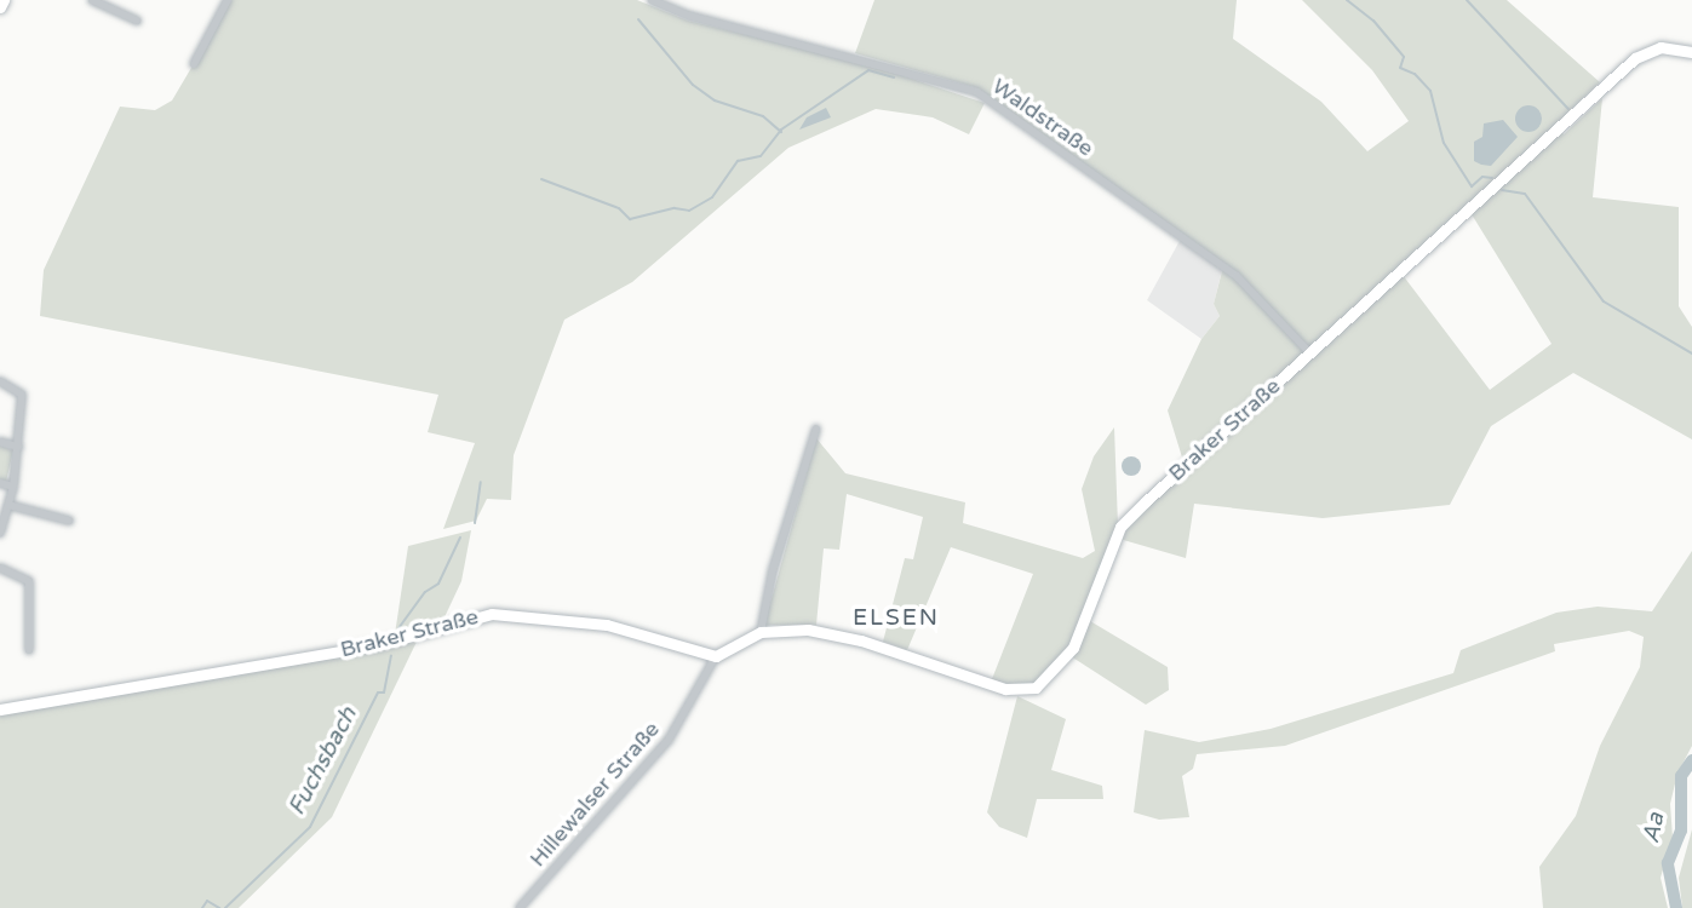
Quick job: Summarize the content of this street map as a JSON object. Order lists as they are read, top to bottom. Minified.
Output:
{"streets":{"main road":["Braker Straße"],"street":["Waldstraße","Hillewalser Straße"]},"crossings":[["Waldstraße","Braker Straße"],["Braker Straße","Hillewalser Straße"]],"districts":["ELSEN"],"water":["Fuchsbach","Aa"]}
